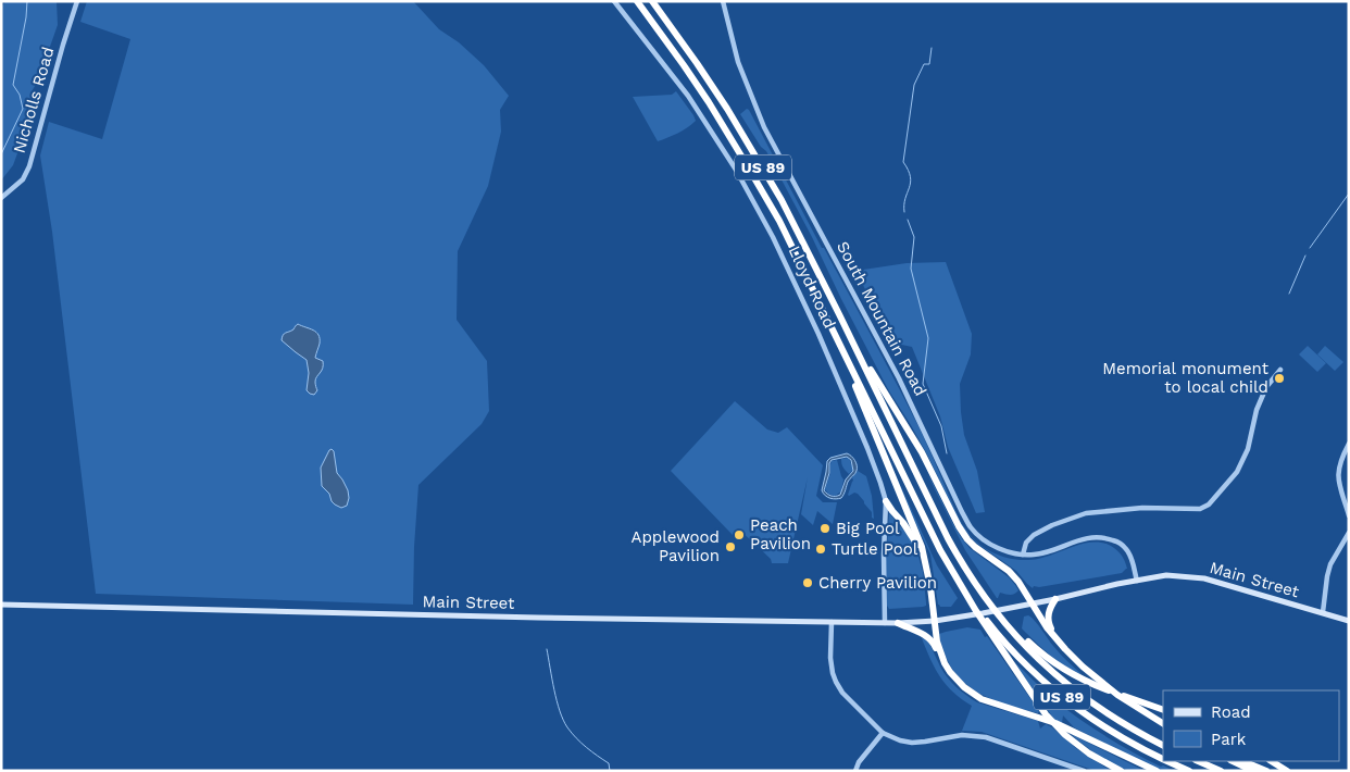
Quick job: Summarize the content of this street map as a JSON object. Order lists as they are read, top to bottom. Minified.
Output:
{"streets":{"highway":["US 89"],"main road":["Main Street"],"street":["Nicholls Road","Lloyd Road","South Mountain Road"]},"crossings":[["Lloyd Road","Main Street"],["South Mountain Road","Main Street"]],"places":["Memorial monument to local child","Big Pool","Peach Pavilion","Applewood Pavilion","Turtle Pool","Cherry Pavilion"],"legend":["Road","Park"]}
